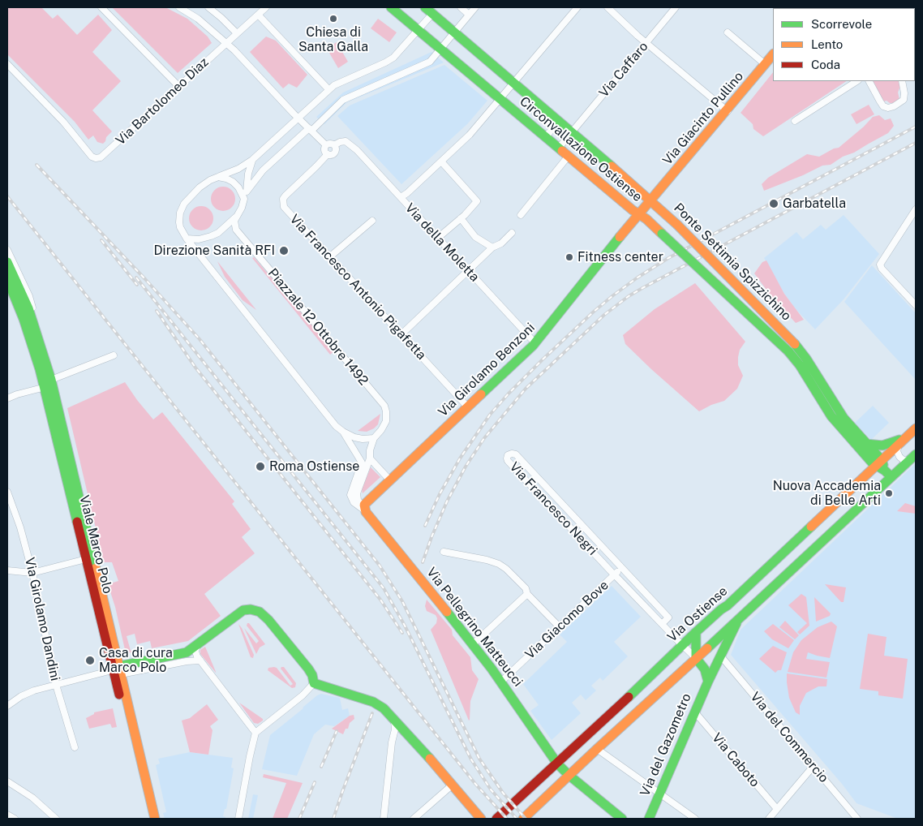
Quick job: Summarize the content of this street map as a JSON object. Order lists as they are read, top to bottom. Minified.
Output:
{"streets":{"main road":["Via Giacinto Pullino","Circonvallazione Ostiense","Ponte Settimia Spizzichino","Via Girolamo Benzoni","Viale Marco Polo","Via Ostiense","Via Pellegrino Matteucci","Via del Gazometro"],"street":["Via Caffaro","Via Bartolomeo Diaz","Via della Moletta","Via Francesco Antonio Pigafetta","Piazzale 12 Ottobre 1492","Via Francesco Negri","Via Girolamo Dandini","Via Giacomo Bove","Via del Commercio","Via Caboto"]},"crossings":[["Via Caffaro","Circonvallazione Ostiense"],["Via Giacinto Pullino","Circonvallazione Ostiense"],["Via Giacinto Pullino","Ponte Settimia Spizzichino"],["Via Giacinto Pullino","Via Girolamo Benzoni"],["Circonvallazione Ostiense","Ponte Settimia Spizzichino"],["Circonvallazione Ostiense","Via Girolamo Benzoni"],["Via della Moletta","Via Francesco Antonio Pigafetta"],["Via della Moletta","Via Girolamo Benzoni"],["Ponte Settimia Spizzichino","Via Girolamo Benzoni"],["Via Francesco Antonio Pigafetta","Via Girolamo Benzoni"],["Piazzale 12 Ottobre 1492","Via Girolamo Benzoni"],["Piazzale 12 Ottobre 1492","Via Pellegrino Matteucci"],["Via Girolamo Benzoni","Via Pellegrino Matteucci"],["Via Francesco Negri","Via Ostiense"],["Via Francesco Negri","Via Giacomo Bove"],["Via Ostiense","Via Pellegrino Matteucci"],["Via Ostiense","Via del Gazometro"],["Via Giacomo Bove","Via Pellegrino Matteucci"],["Via del Commercio","Via del Gazometro"],["Via del Gazometro","Via Caboto"]],"places":["Chiesa di Santa Galla","Garbatella","Direzione Sanità RFI","Fitness center","Roma Ostiense","Nuova Accademia di Belle Arti","Casa di cura Marco Polo"],"legend":["Scorrevole","Lento","Coda"]}
